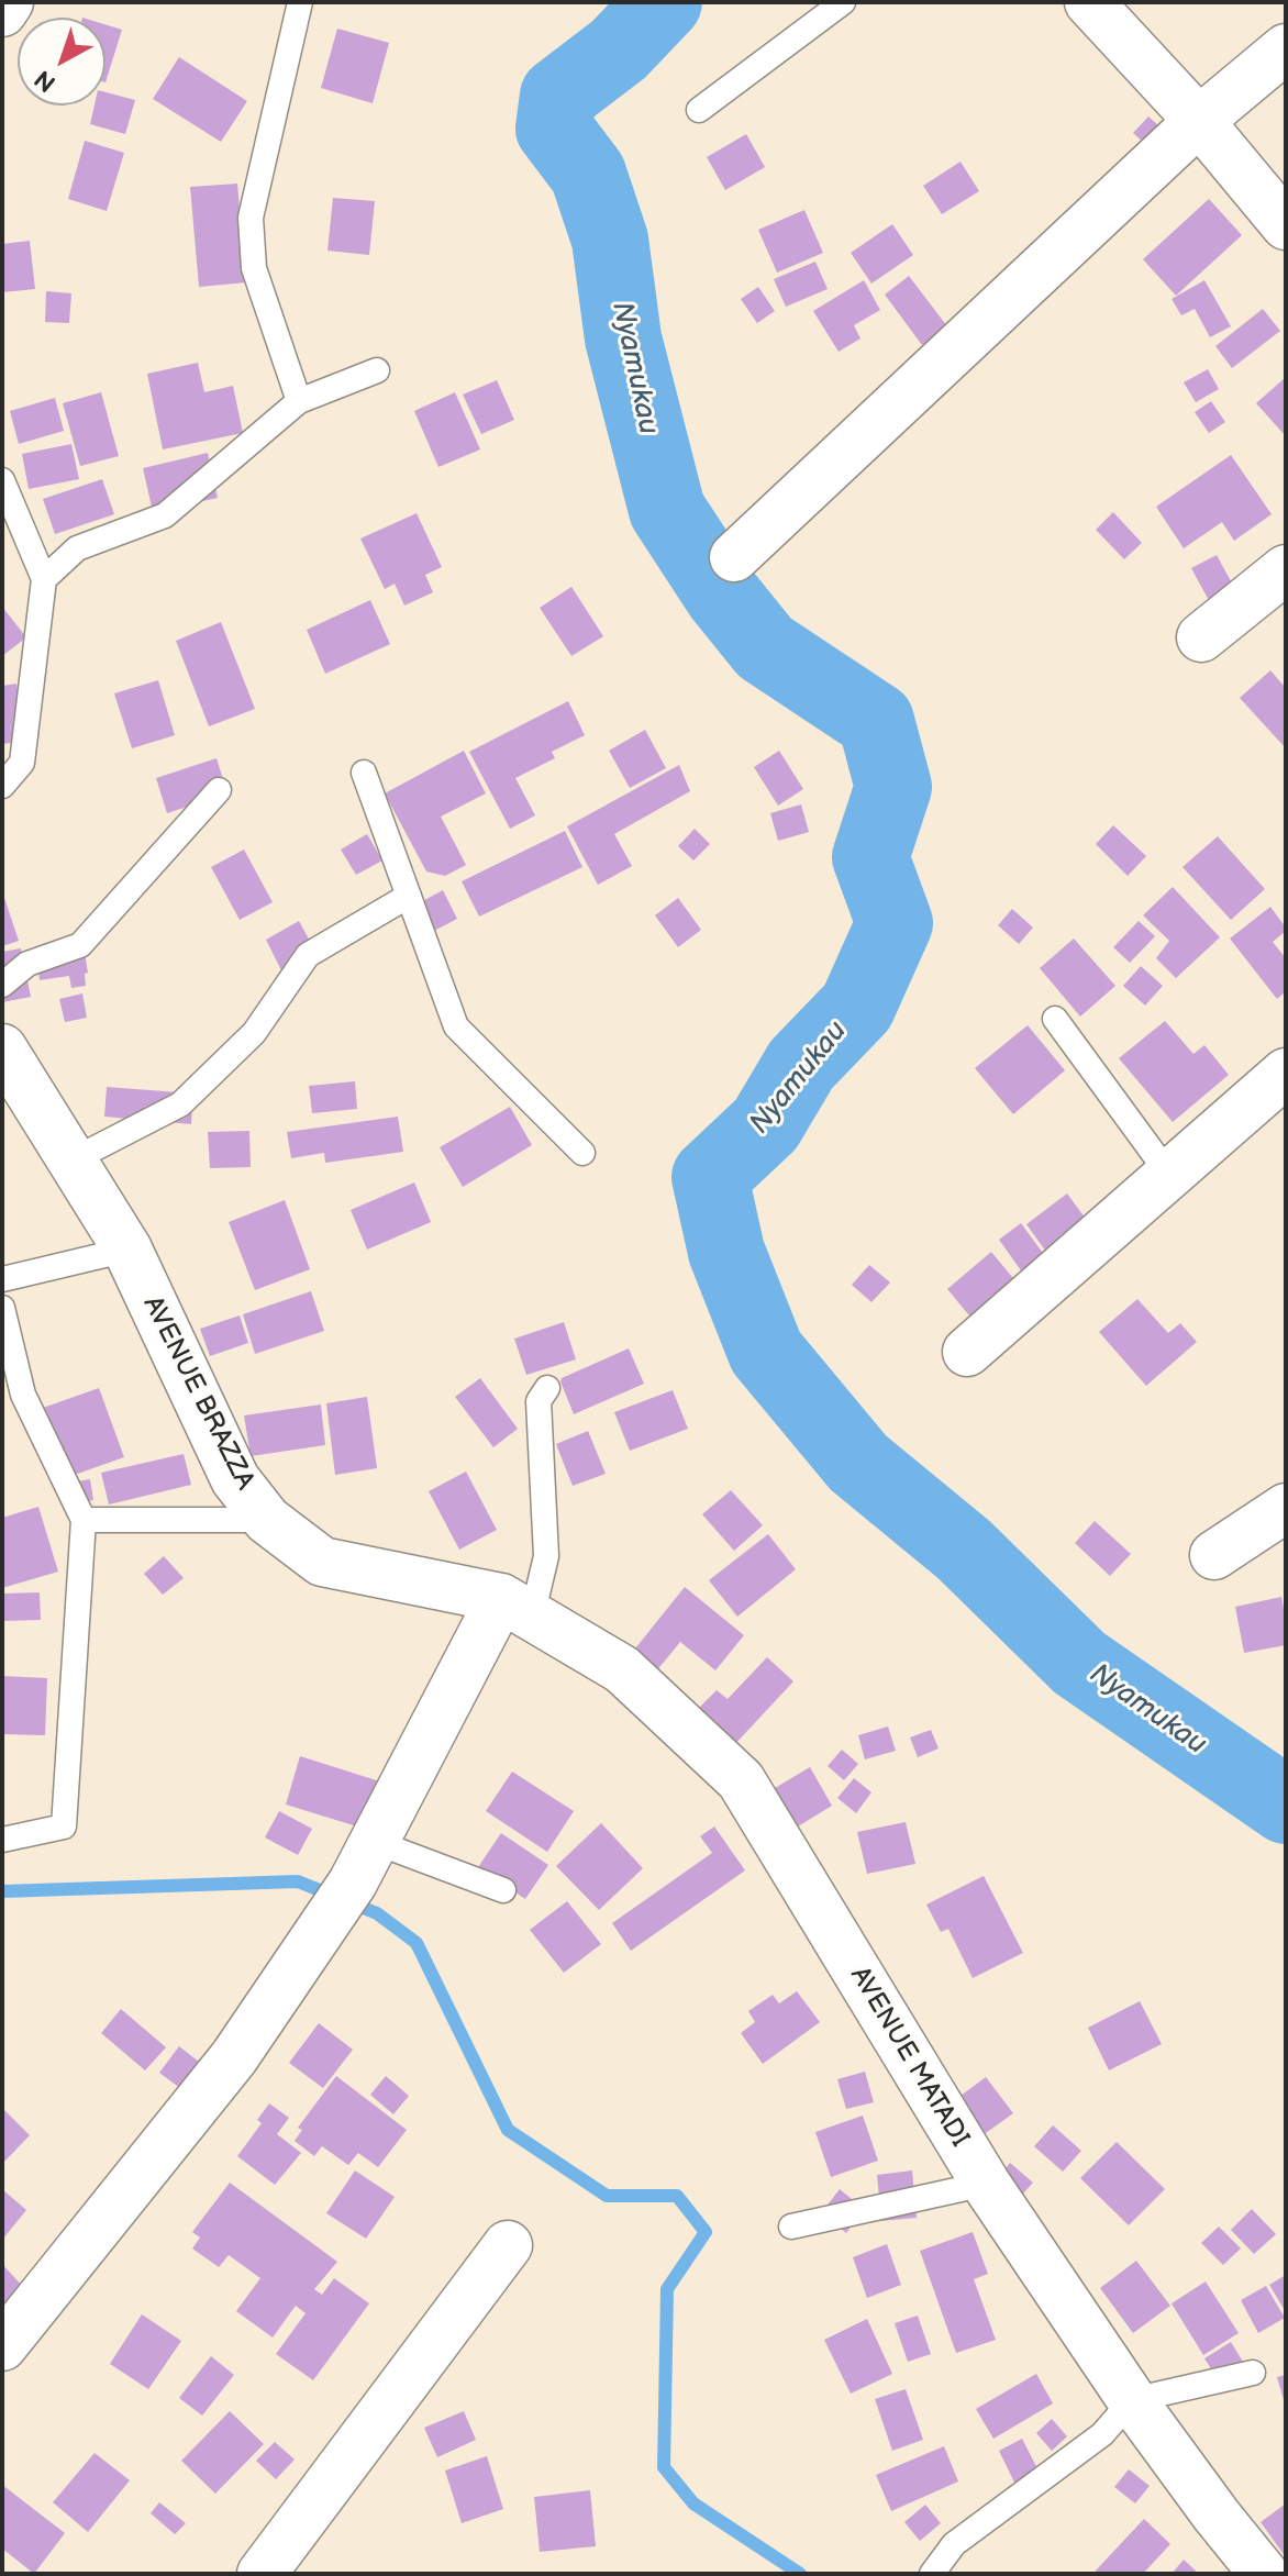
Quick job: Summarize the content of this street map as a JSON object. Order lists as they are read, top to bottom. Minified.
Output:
{"streets":{"street":["AVENUE BRAZZA","AVENUE MATADI"]},"crossings":[["AVENUE BRAZZA","AVENUE MATADI"]],"water":["Nyamukau"],"north":"bottom left"}
